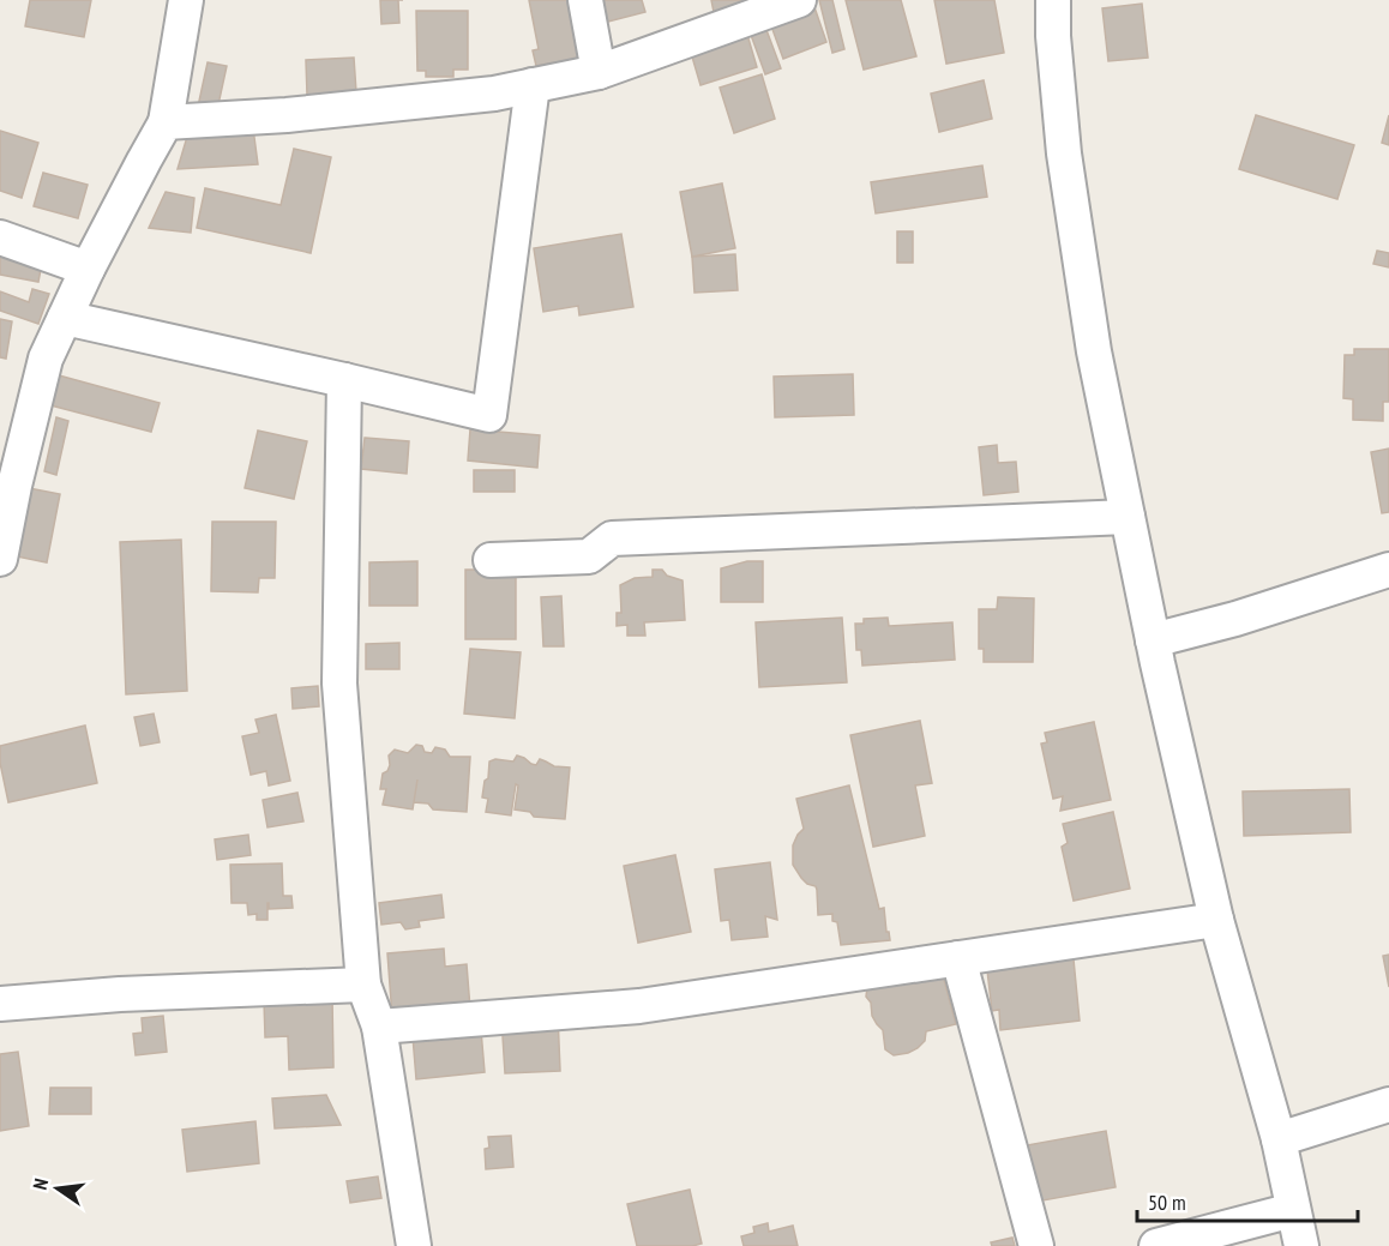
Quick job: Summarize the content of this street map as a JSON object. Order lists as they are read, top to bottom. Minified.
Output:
{"scale_bar":"50 m","north":"left"}
